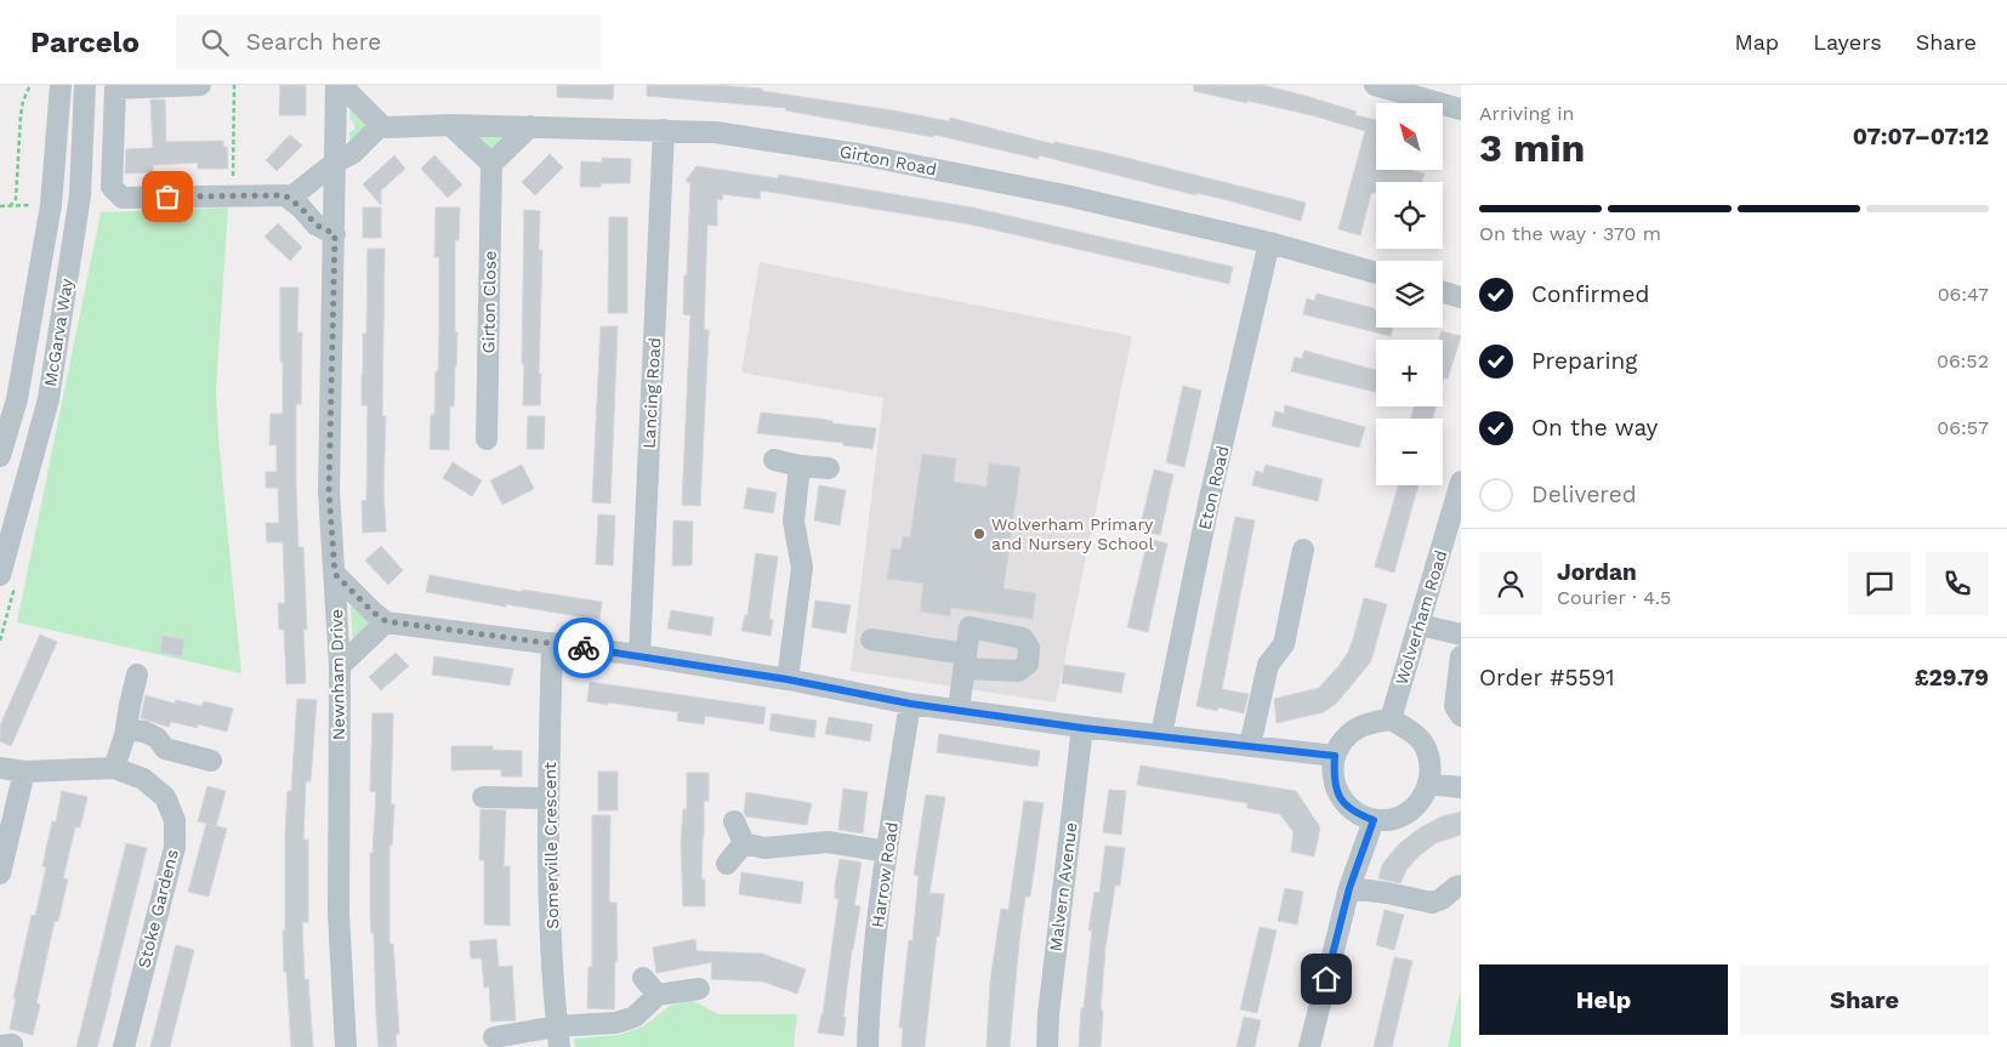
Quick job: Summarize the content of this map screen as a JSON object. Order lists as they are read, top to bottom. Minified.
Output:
{"streets":{"street":["Girton Road","Girton Close","McGarva Way","Lancing Road","Eton Road","Wolverham Road","Newnham Drive","Somerville Crescent","Harrow Road","Malvern Avenue","Stoke Gardens"]},"crossings":[["Girton Road","Lancing Road"],["Girton Road","Eton Road"]],"places":["Wolverham Primary and Nursery School"],"north":"top left","page":{"header":"Parcelo","search":"Search here","nav":["Map","Layers","Share"],"heading":["3 min","Arriving in","07:07–07:12"],"panel":["Jordan","Courier · 4.5","Order #5591","£29.79"],"map_buttons":["+","−"],"bar":"On the way · 370 m","list":[["Confirmed","06:47"],["Preparing","06:52"],["On the way","06:57"],"Delivered"],"buttons":["Help","Share"]}}
